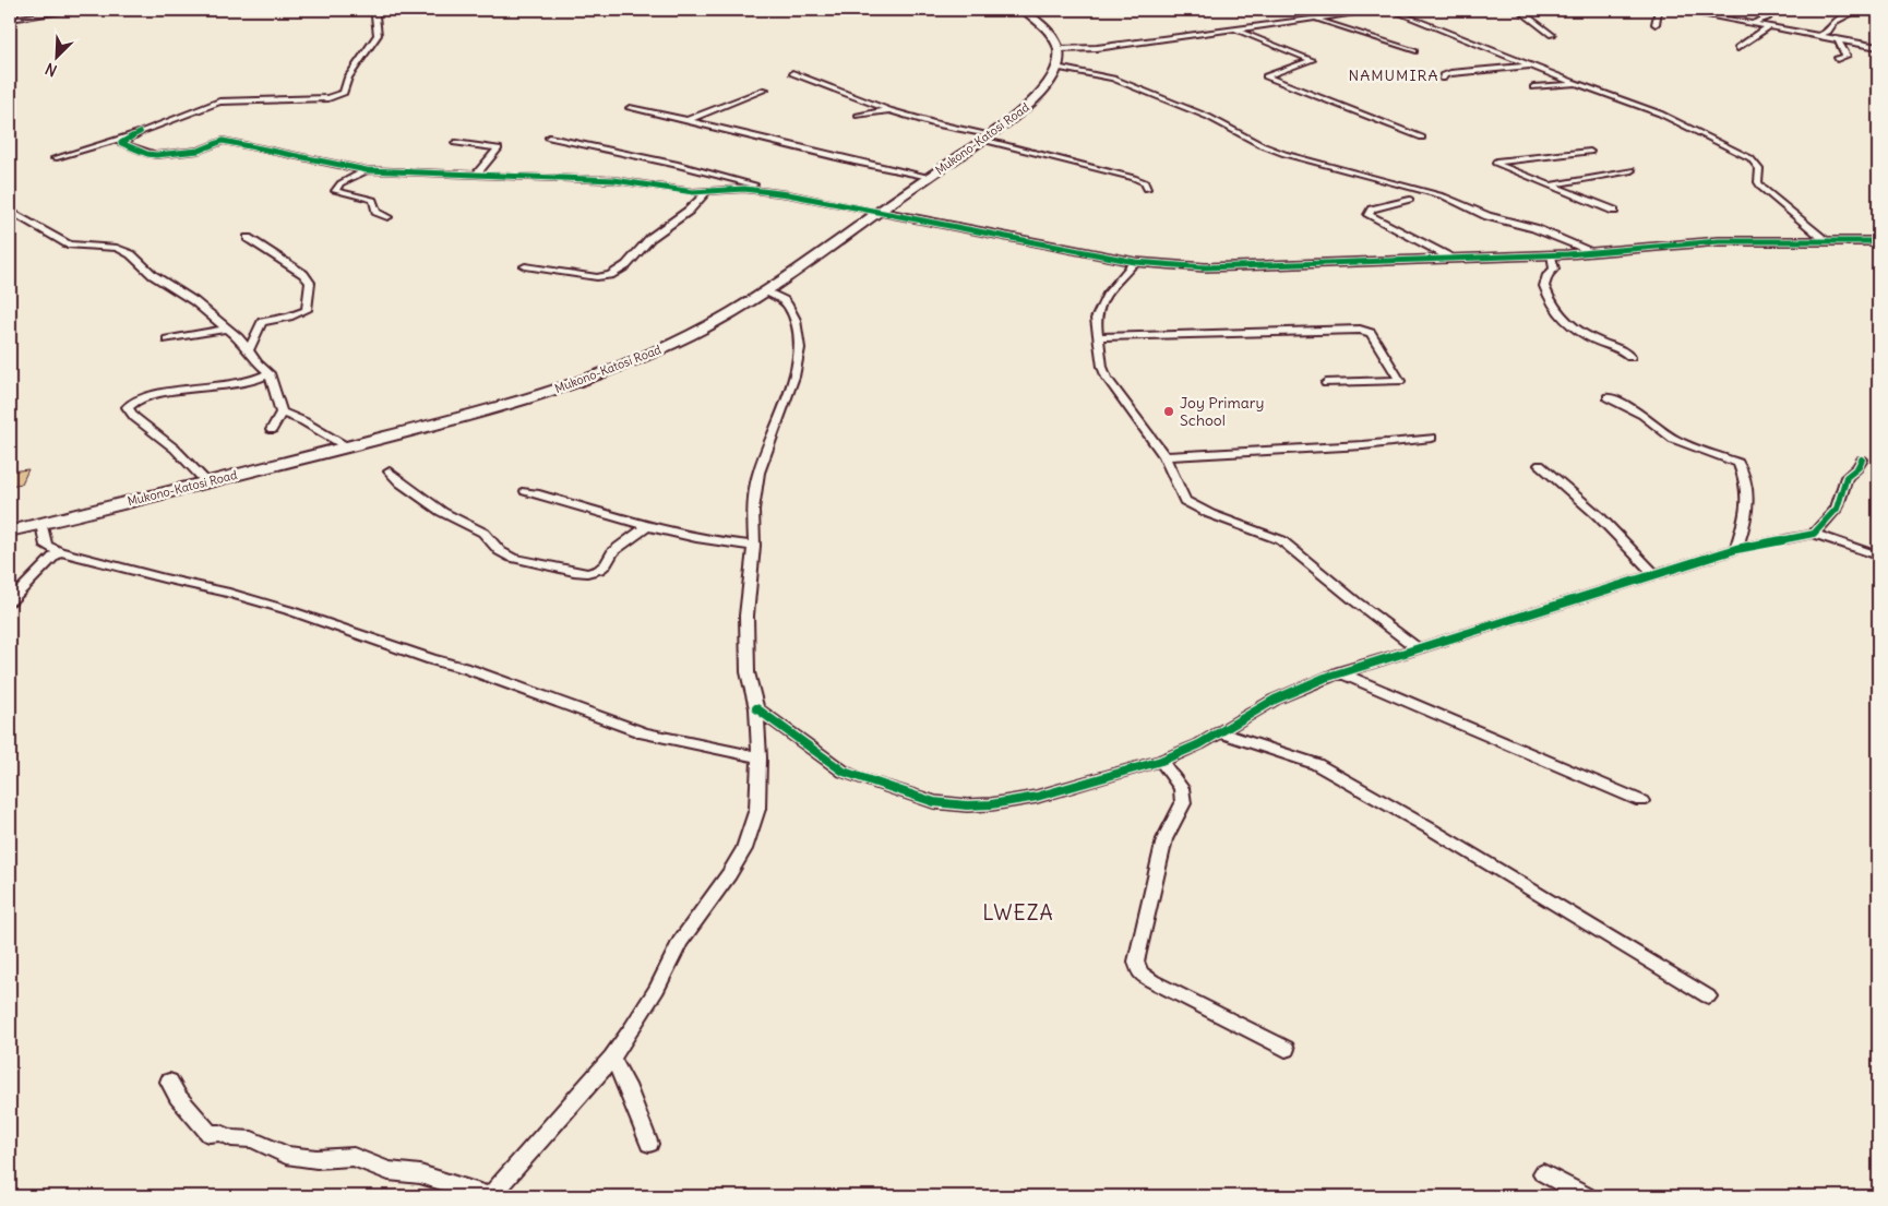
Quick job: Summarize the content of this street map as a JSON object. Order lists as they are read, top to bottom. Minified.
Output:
{"streets":{"main road":["Mukono-Katosi Road"]},"districts":["NAMUMIRA","LWEZA"],"places":["Joy Primary School"],"north":"bottom left"}
